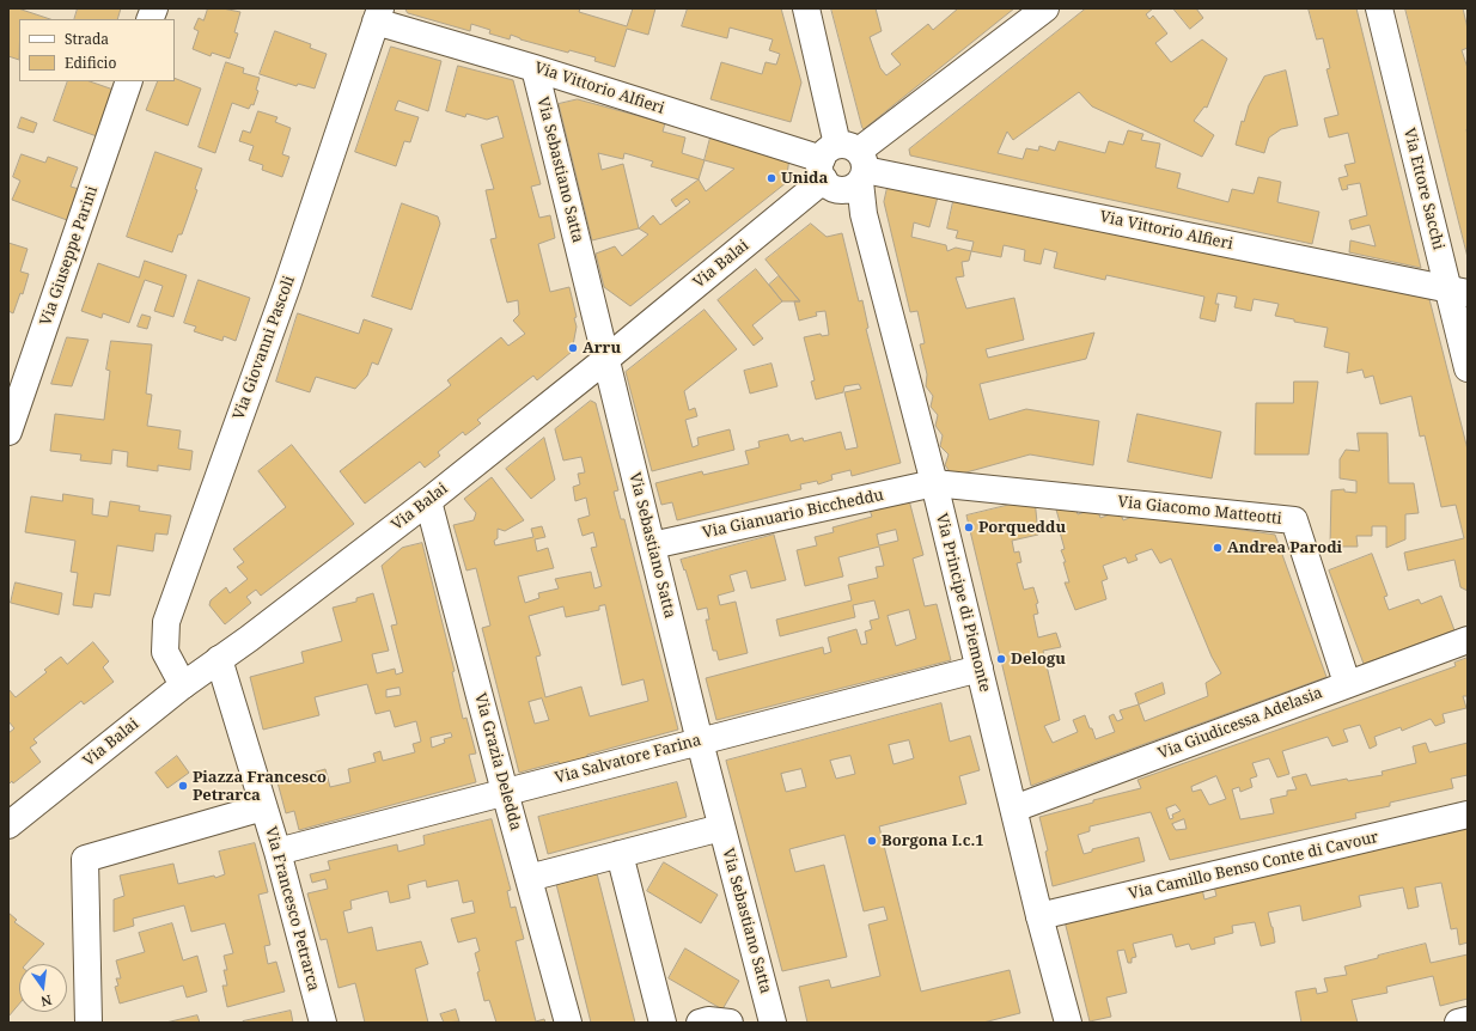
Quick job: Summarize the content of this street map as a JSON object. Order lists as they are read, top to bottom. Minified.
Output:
{"streets":{"street":["Via Vittorio Alfieri","Via Sebastiano Satta","Via Ettore Sacchi","Via Giuseppe Parini","Via Balai","Via Giovanni Pascoli","Via Giacomo Matteotti","Via Gianuario Biccheddu","Via Principe di Piemonte","Via Giudicessa Adelasia","Via Salvatore Farina","Via Grazia Deledda","Via Camillo Benso Conte di Cavour","Via Francesco Petrarca"]},"crossings":[["Via Vittorio Alfieri","Via Sebastiano Satta"],["Via Vittorio Alfieri","Via Ettore Sacchi"],["Via Vittorio Alfieri","Via Balai"],["Via Vittorio Alfieri","Via Giovanni Pascoli"],["Via Vittorio Alfieri","Via Principe di Piemonte"],["Via Sebastiano Satta","Via Balai"],["Via Sebastiano Satta","Via Gianuario Biccheddu"],["Via Sebastiano Satta","Via Salvatore Farina"],["Via Balai","Via Giovanni Pascoli"],["Via Balai","Via Principe di Piemonte"],["Via Balai","Via Grazia Deledda"],["Via Balai","Via Francesco Petrarca"],["Via Giacomo Matteotti","Via Gianuario Biccheddu"],["Via Giacomo Matteotti","Via Principe di Piemonte"],["Via Giacomo Matteotti","Via Giudicessa Adelasia"],["Via Gianuario Biccheddu","Via Principe di Piemonte"],["Via Principe di Piemonte","Via Giudicessa Adelasia"],["Via Principe di Piemonte","Via Salvatore Farina"],["Via Principe di Piemonte","Via Camillo Benso Conte di Cavour"],["Via Salvatore Farina","Via Grazia Deledda"],["Via Salvatore Farina","Via Francesco Petrarca"]],"places":["Unida","Arru","Porqueddu","Andrea Parodi","Delogu","Piazza Francesco Petrarca","Borgona I.c.1"],"legend":["Strada","Edificio"],"north":"bottom"}
